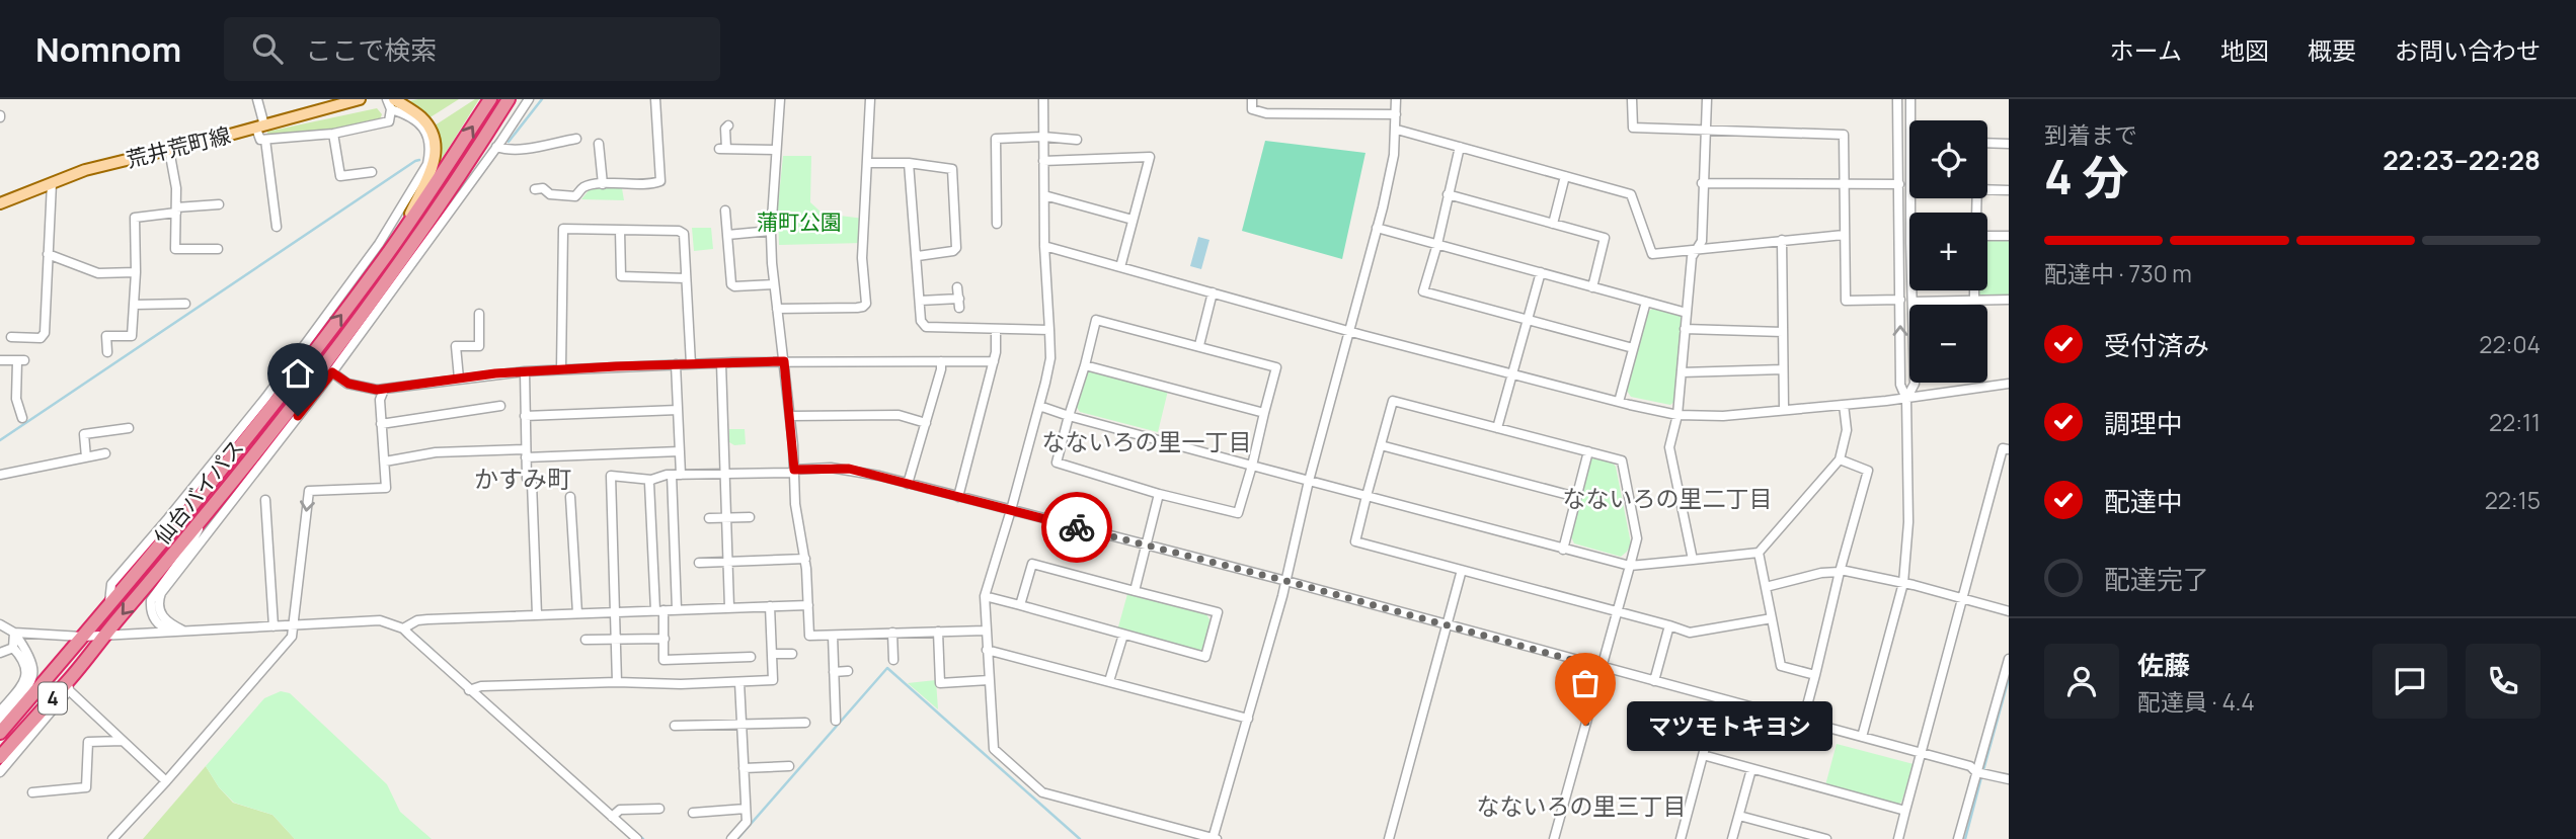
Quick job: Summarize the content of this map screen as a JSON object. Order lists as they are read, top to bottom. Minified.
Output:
{"streets":{"highway":["仙台バイパス","4"],"main road":["荒井荒町線"]},"districts":["なないろの里一丁目","かすみ町","なないろの里二丁目","なないろの里三丁目"],"parks":["蒲町公園"],"places":["マツモトキヨシ"],"page":{"header":"Nomnom","search":"ここで検索","nav":["ホーム","地図","概要","お問い合わせ"],"heading":["4 分","到着まで","22:23–22:28"],"panel":["佐藤","配達員 · 4.4"],"map_buttons":["+","−"],"bar":"配達中 · 730 m","list":[["受付済み","22:04"],["調理中","22:11"],["配達中","22:15"],"配達完了"],"bubble":"マツモトキヨシ"}}
